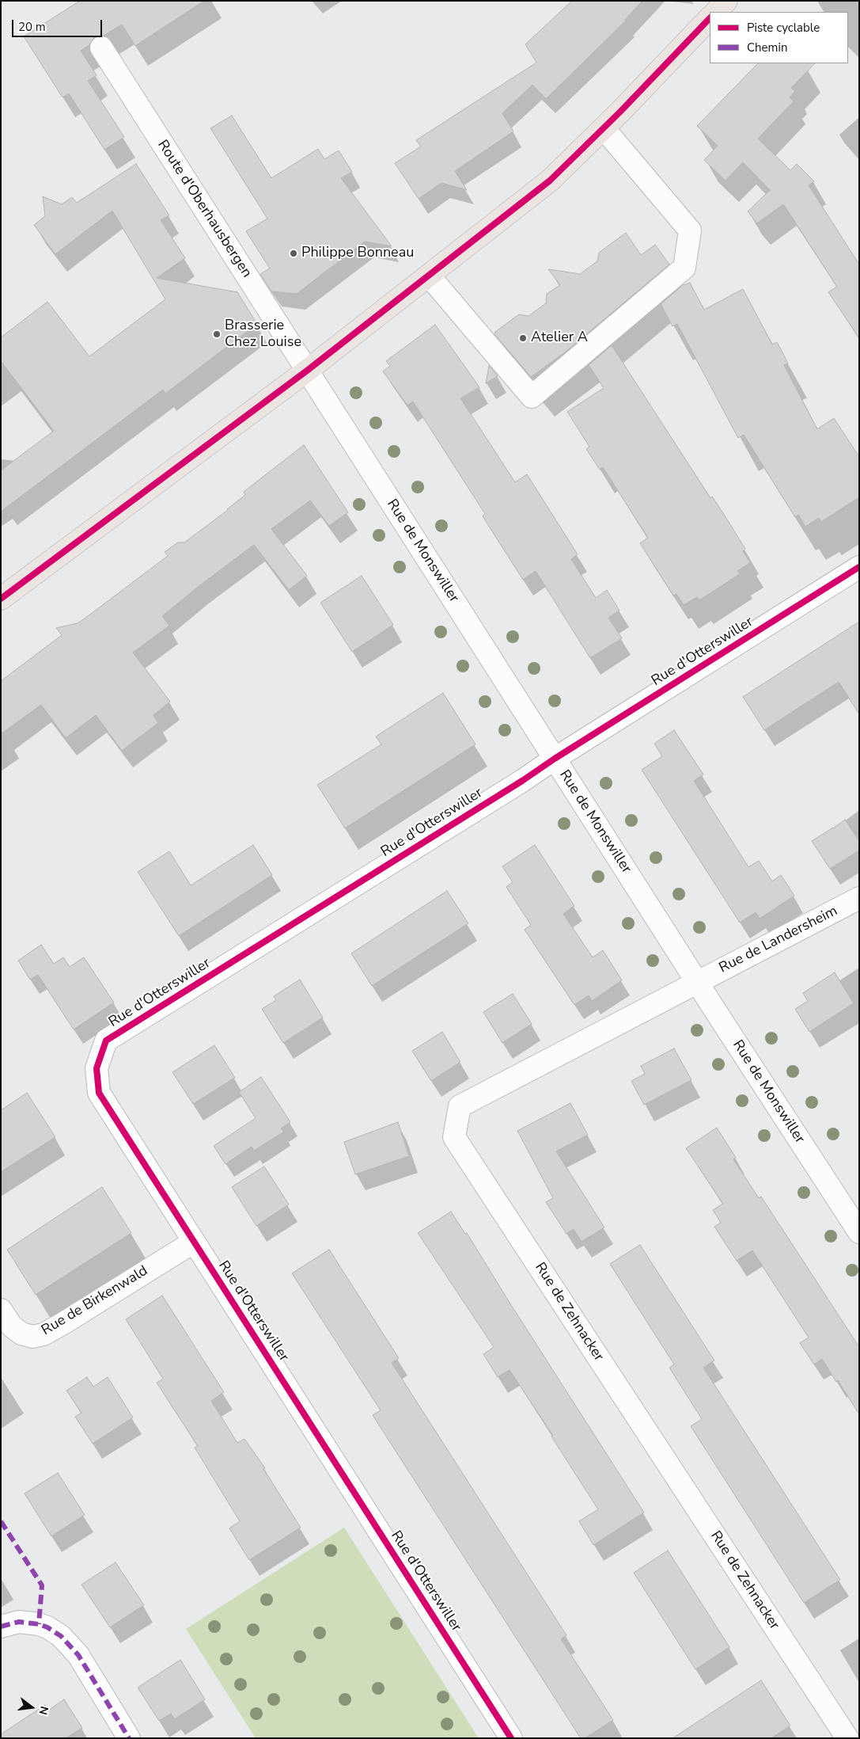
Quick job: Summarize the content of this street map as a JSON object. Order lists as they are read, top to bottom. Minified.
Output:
{"streets":{"street":["Route d'Oberhausbergen","Rue de Monswiller","Rue d'Otterswiller","Rue de Landersheim","Rue de Birkenwald","Rue de Zehnacker"]},"crossings":[["Route d'Oberhausbergen","Rue de Monswiller"],["Rue de Monswiller","Rue d'Otterswiller"],["Rue de Monswiller","Rue de Landersheim"],["Rue de Monswiller","Rue de Zehnacker"],["Rue d'Otterswiller","Rue de Birkenwald"],["Rue de Landersheim","Rue de Zehnacker"]],"places":["Philippe Bonneau","Brasserie Chez Louise","Atelier A"],"legend":["Piste cyclable","Chemin"],"scale_bar":"20 m","north":"right"}
